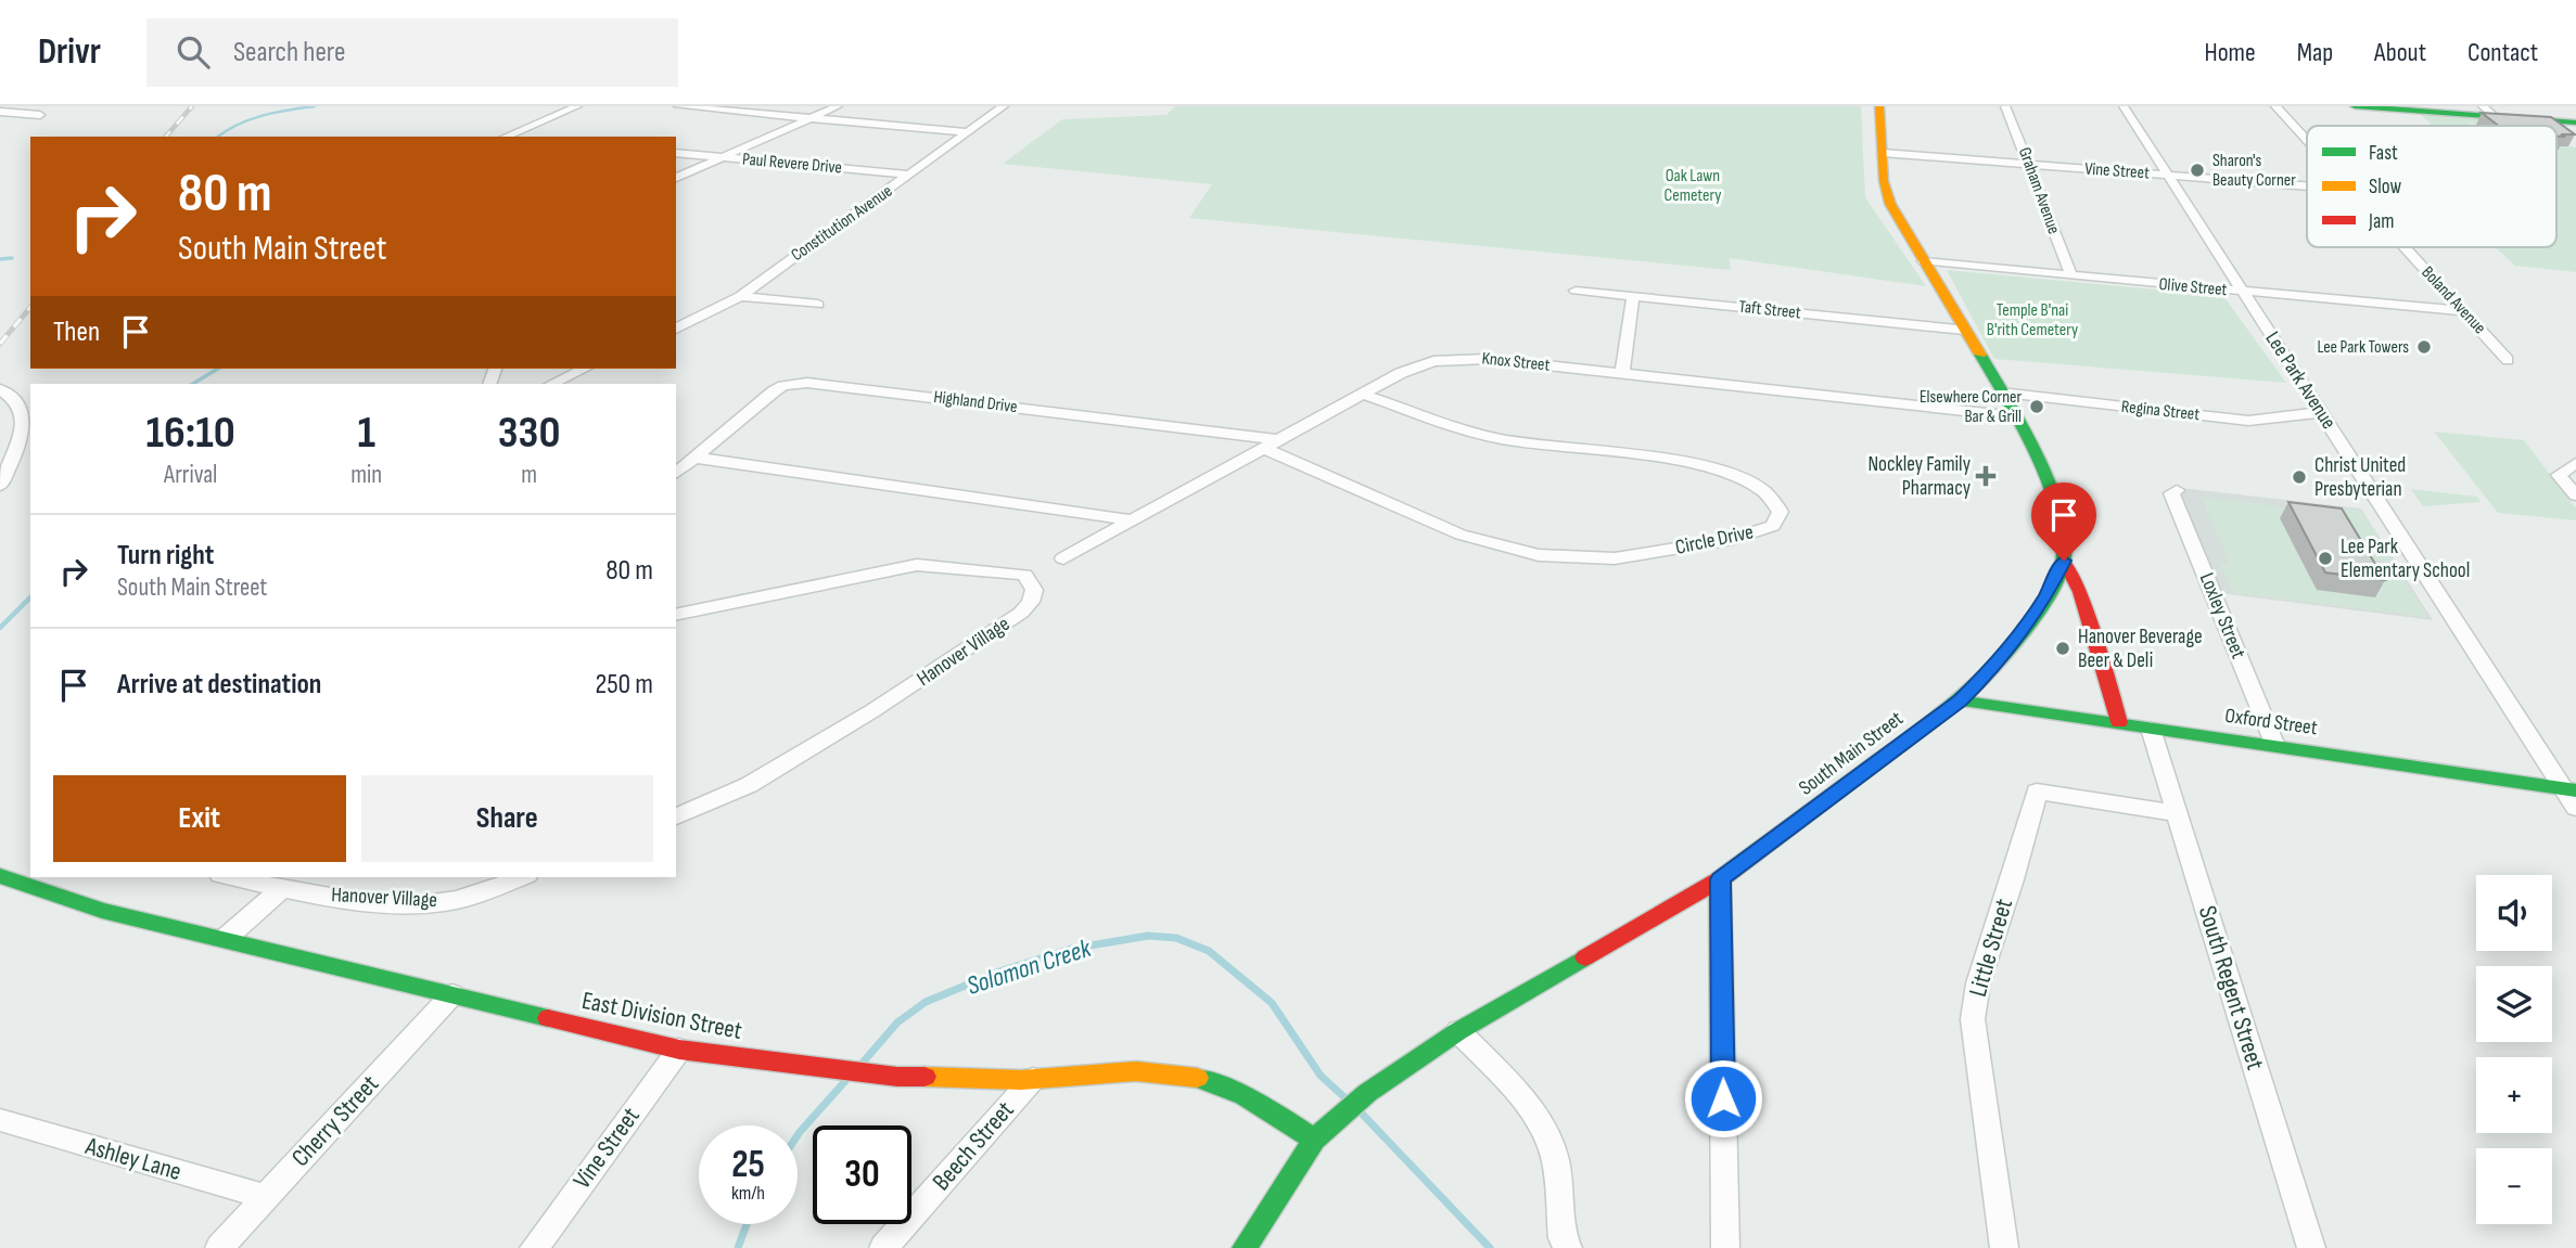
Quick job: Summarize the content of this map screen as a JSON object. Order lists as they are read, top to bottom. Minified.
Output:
{"streets":{"main road":["Oxford Street","South Main Street","East Division Street"],"street":["Paul Revere Drive","Vine Street","Graham Avenue","Constitution Avenue","Olive Street","Boland Avenue","Taft Street","Knox Street","Lee Park Avenue","Highland Drive","Regina Street","Circle Drive","Loxley Street","Hanover Village","Little Street","South Regent Street","Cherry Street","Beech Street","Ashley Lane"]},"crossings":[["Paul Revere Drive","Constitution Avenue"],["Vine Street","Graham Avenue"],["Vine Street","Lee Park Avenue"],["Vine Street","East Division Street"],["Graham Avenue","Olive Street"],["Olive Street","Boland Avenue"],["Olive Street","Lee Park Avenue"],["Knox Street","Highland Drive"],["Knox Street","Circle Drive"],["Lee Park Avenue","Regina Street"],["Lee Park Avenue","Oxford Street"],["Highland Drive","Circle Drive"],["Loxley Street","Oxford Street"],["Oxford Street","South Main Street"],["Oxford Street","South Regent Street"],["South Main Street","East Division Street"],["Little Street","South Regent Street"],["East Division Street","Cherry Street"],["East Division Street","Beech Street"],["Cherry Street","Ashley Lane"]],"water":["Solomon Creek"],"parks":["Oak Lawn Cemetery","Temple B'nai B'rith Cemetery"],"places":{"other":["Sharon's Beauty Corner","Lee Park Towers","Elsewhere Corner Bar & Grill","Christ United Presbyterian","Lee Park Elementary School","Hanover Beverage Beer & Deli"],"health":["Nockley Family Pharmacy"]},"legend":["Fast","Slow","Jam"],"page":{"header":"Drivr","search":"Search here","nav":["Home","Map","About","Contact"],"turn":["80 m","South Main Street"],"then":"Then","eta":["16:10","Arrival","1","min","330","m"],"list":[{"name":"Turn right","note":"South Main Street","value":"80 m"},{"name":"Arrive at destination","value":"250 m"}],"buttons":["Exit","Share"],"map_buttons":["+","−"],"speed":"25 km/h","limit":"30"}}
